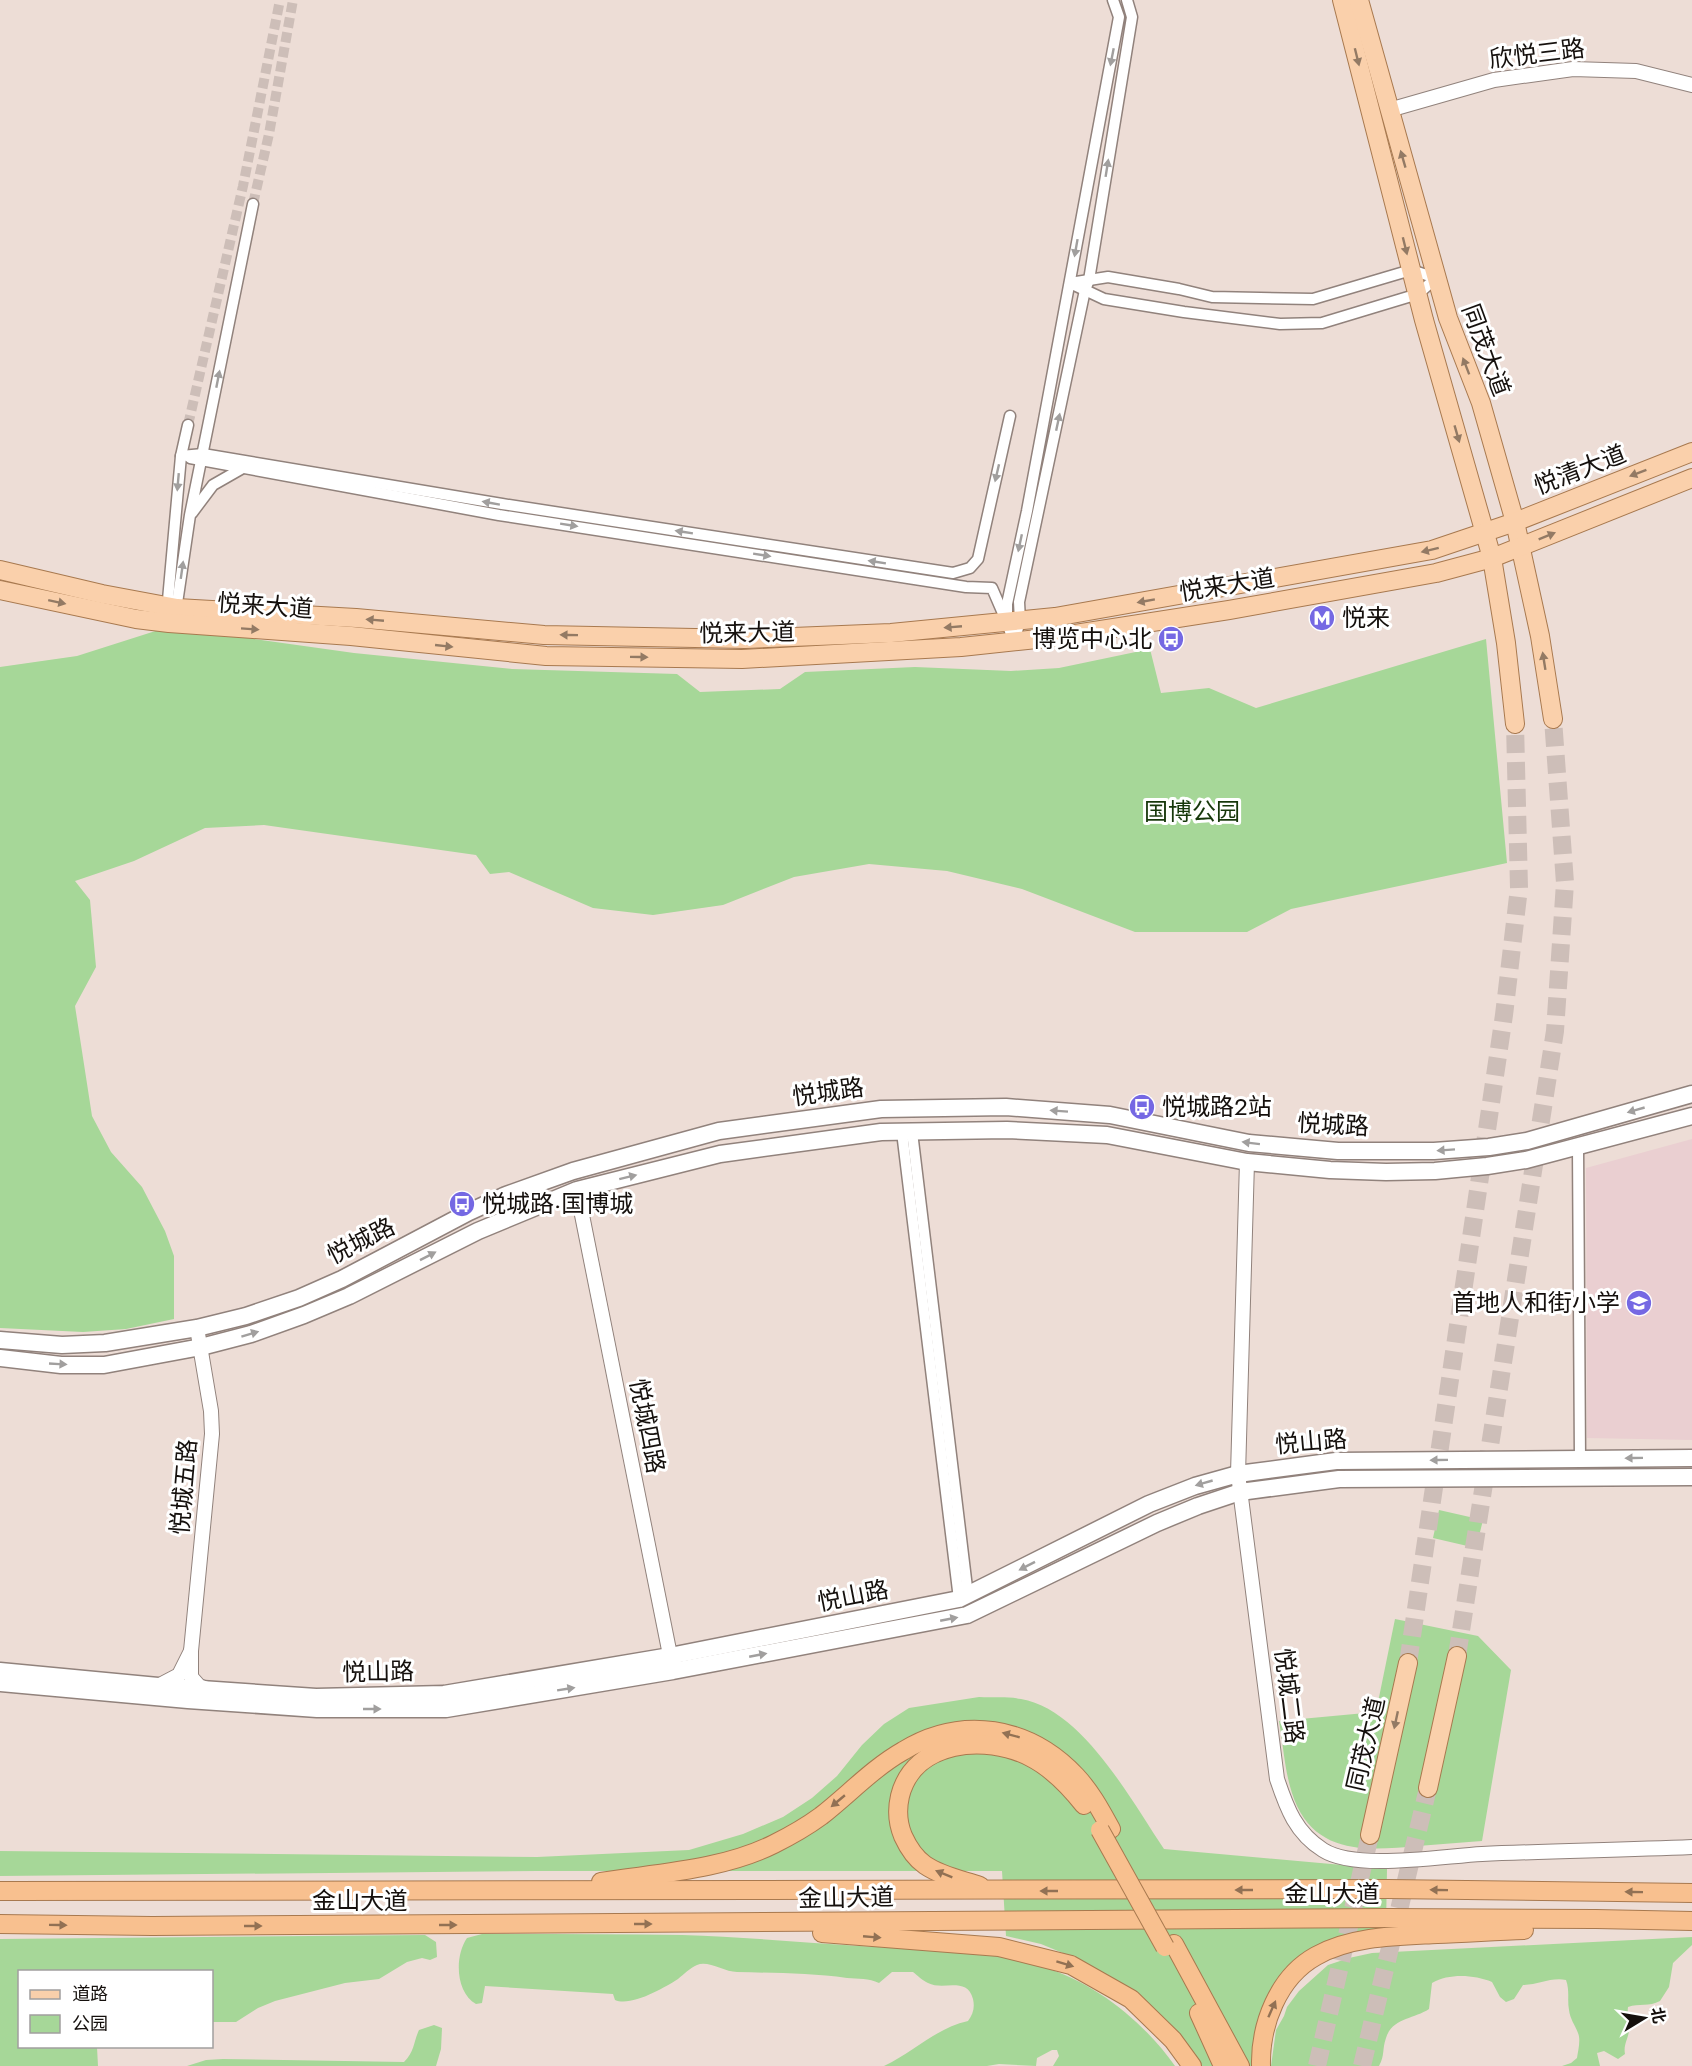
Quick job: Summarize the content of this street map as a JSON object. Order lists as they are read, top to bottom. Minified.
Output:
{"streets":{"highway":["金山大道"],"main road":["同茂大道","悦清大道","悦来大道","悦城路","悦山路"],"street":["欣悦三路","悦城四路","悦城五路","悦城二路"]},"crossings":[["欣悦三路","同茂大道"],["同茂大道","悦清大道"],["同茂大道","悦来大道"],["悦清大道","悦来大道"],["悦城路","悦城四路"],["悦城路","悦城五路"],["悦城路","悦城二路"],["悦城四路","悦山路"],["悦山路","悦城二路"]],"parks":["国博公园"],"places":{"metro station":["悦来"],"bus stop":["博览中心北","悦城路2站","悦城路·国博城"],"school or university":["首地人和街小学"]},"legend":["道路","公园"],"north":"right"}
